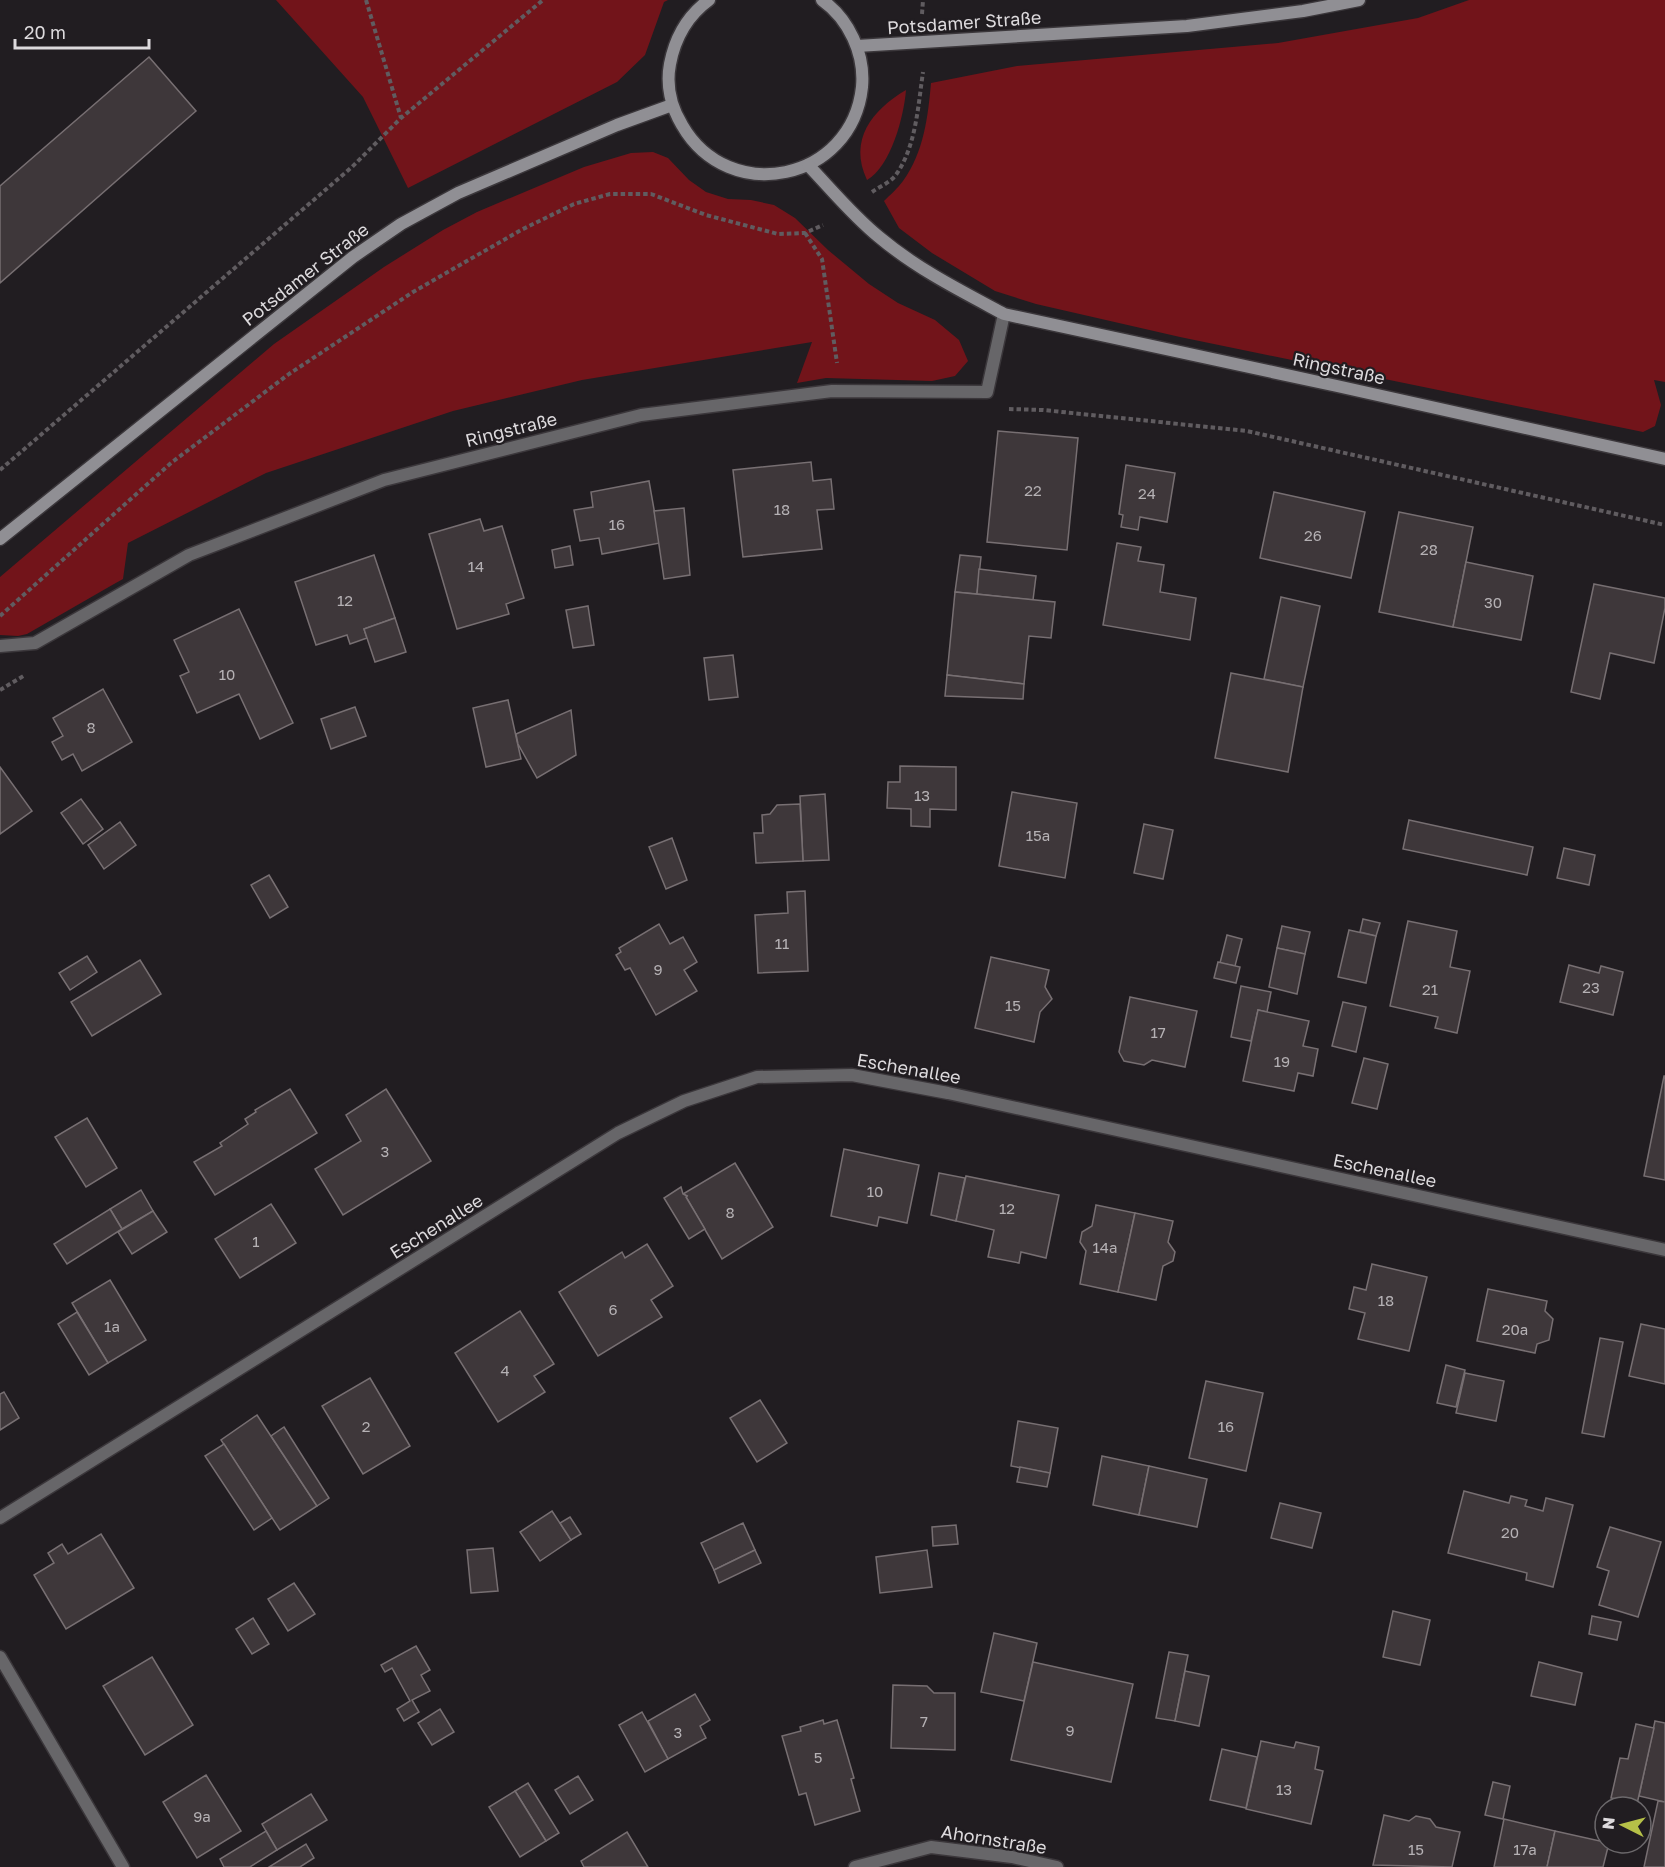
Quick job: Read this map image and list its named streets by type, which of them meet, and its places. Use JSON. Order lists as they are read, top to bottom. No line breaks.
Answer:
{"streets":{"main road":["Potsdamer Straße","Ringstraße"],"street":["Eschenallee","Ahornstraße"]},"house_numbers":["22","24","18","16","26","28","14","12","30","10","8","13","15a","11","9","23","21","15","17","19","3","10","12","8","1","14a","18","6","1a","20a","4","2","16","20","7","9","3","5","13","9a","15","17a"],"scale_bar":"20 m","north":"left"}
